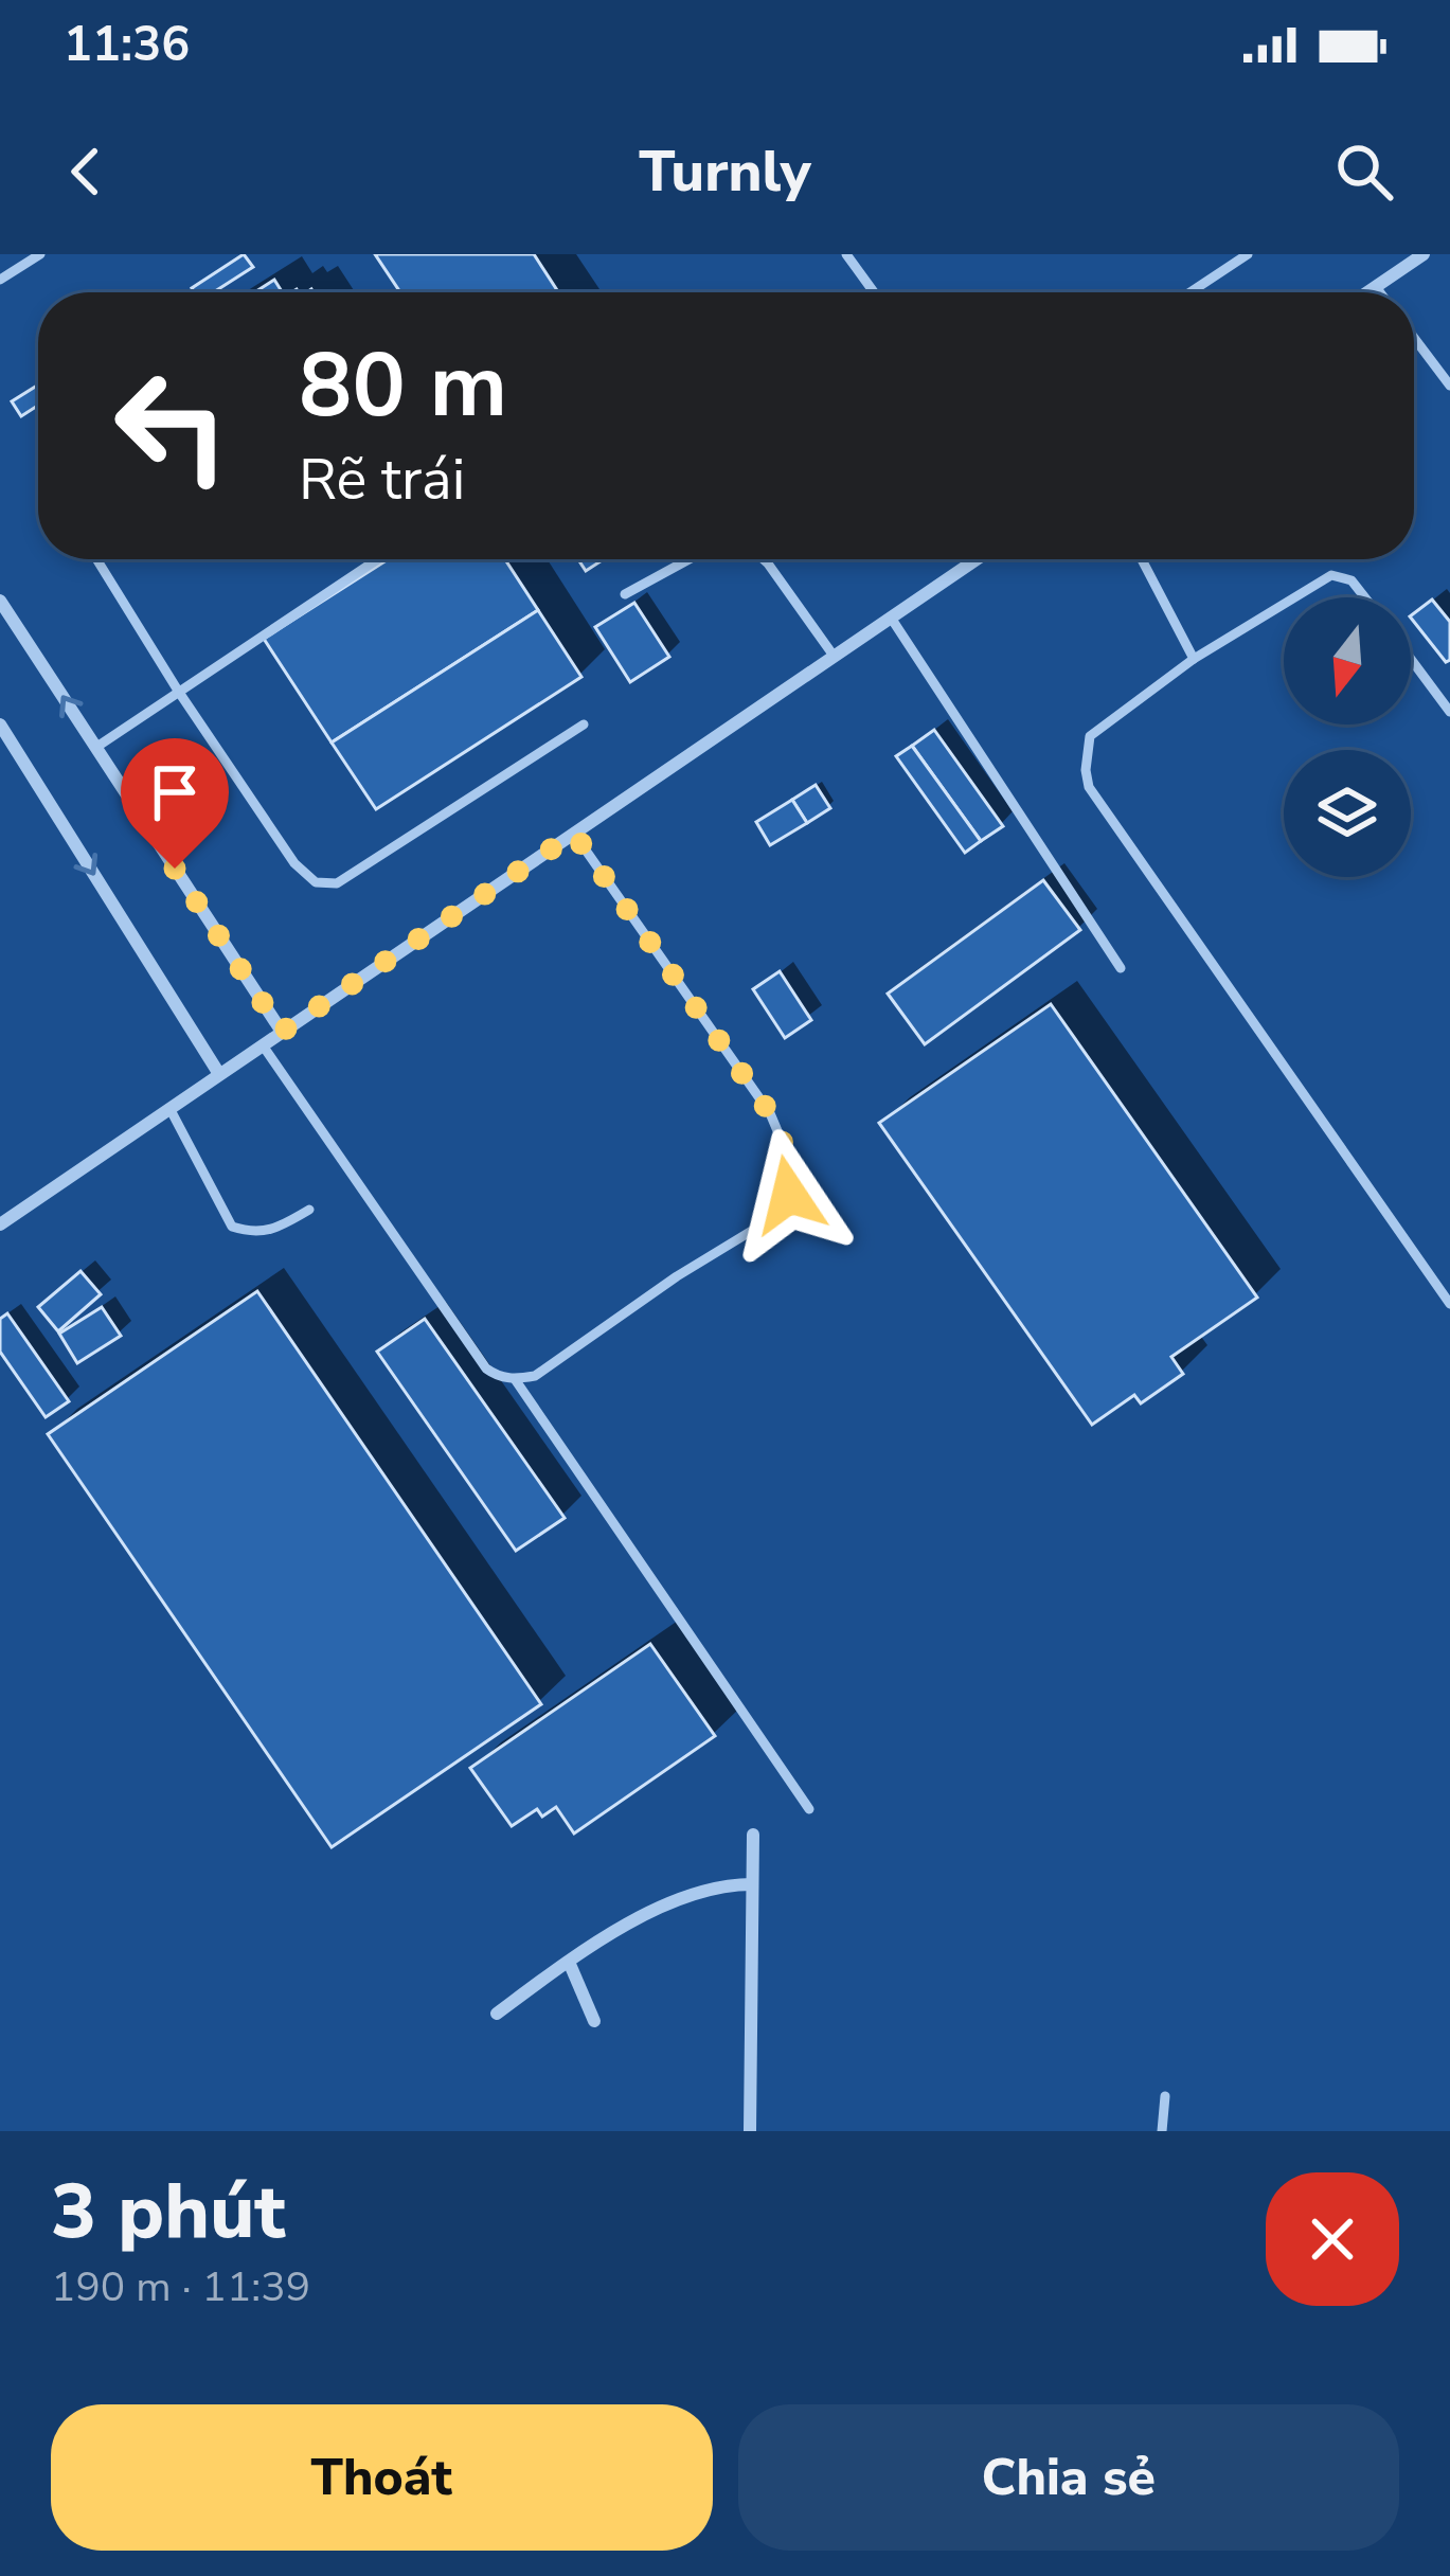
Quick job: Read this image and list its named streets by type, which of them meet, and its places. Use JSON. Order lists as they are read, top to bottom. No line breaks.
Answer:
{"north":"bottom","page":{"status":"11:36","header":"Turnly","turn":["80 m","Rẽ trái"],"heading":["3 phút","190 m · 11:39"],"buttons":["Thoát","Chia sẻ"]}}
